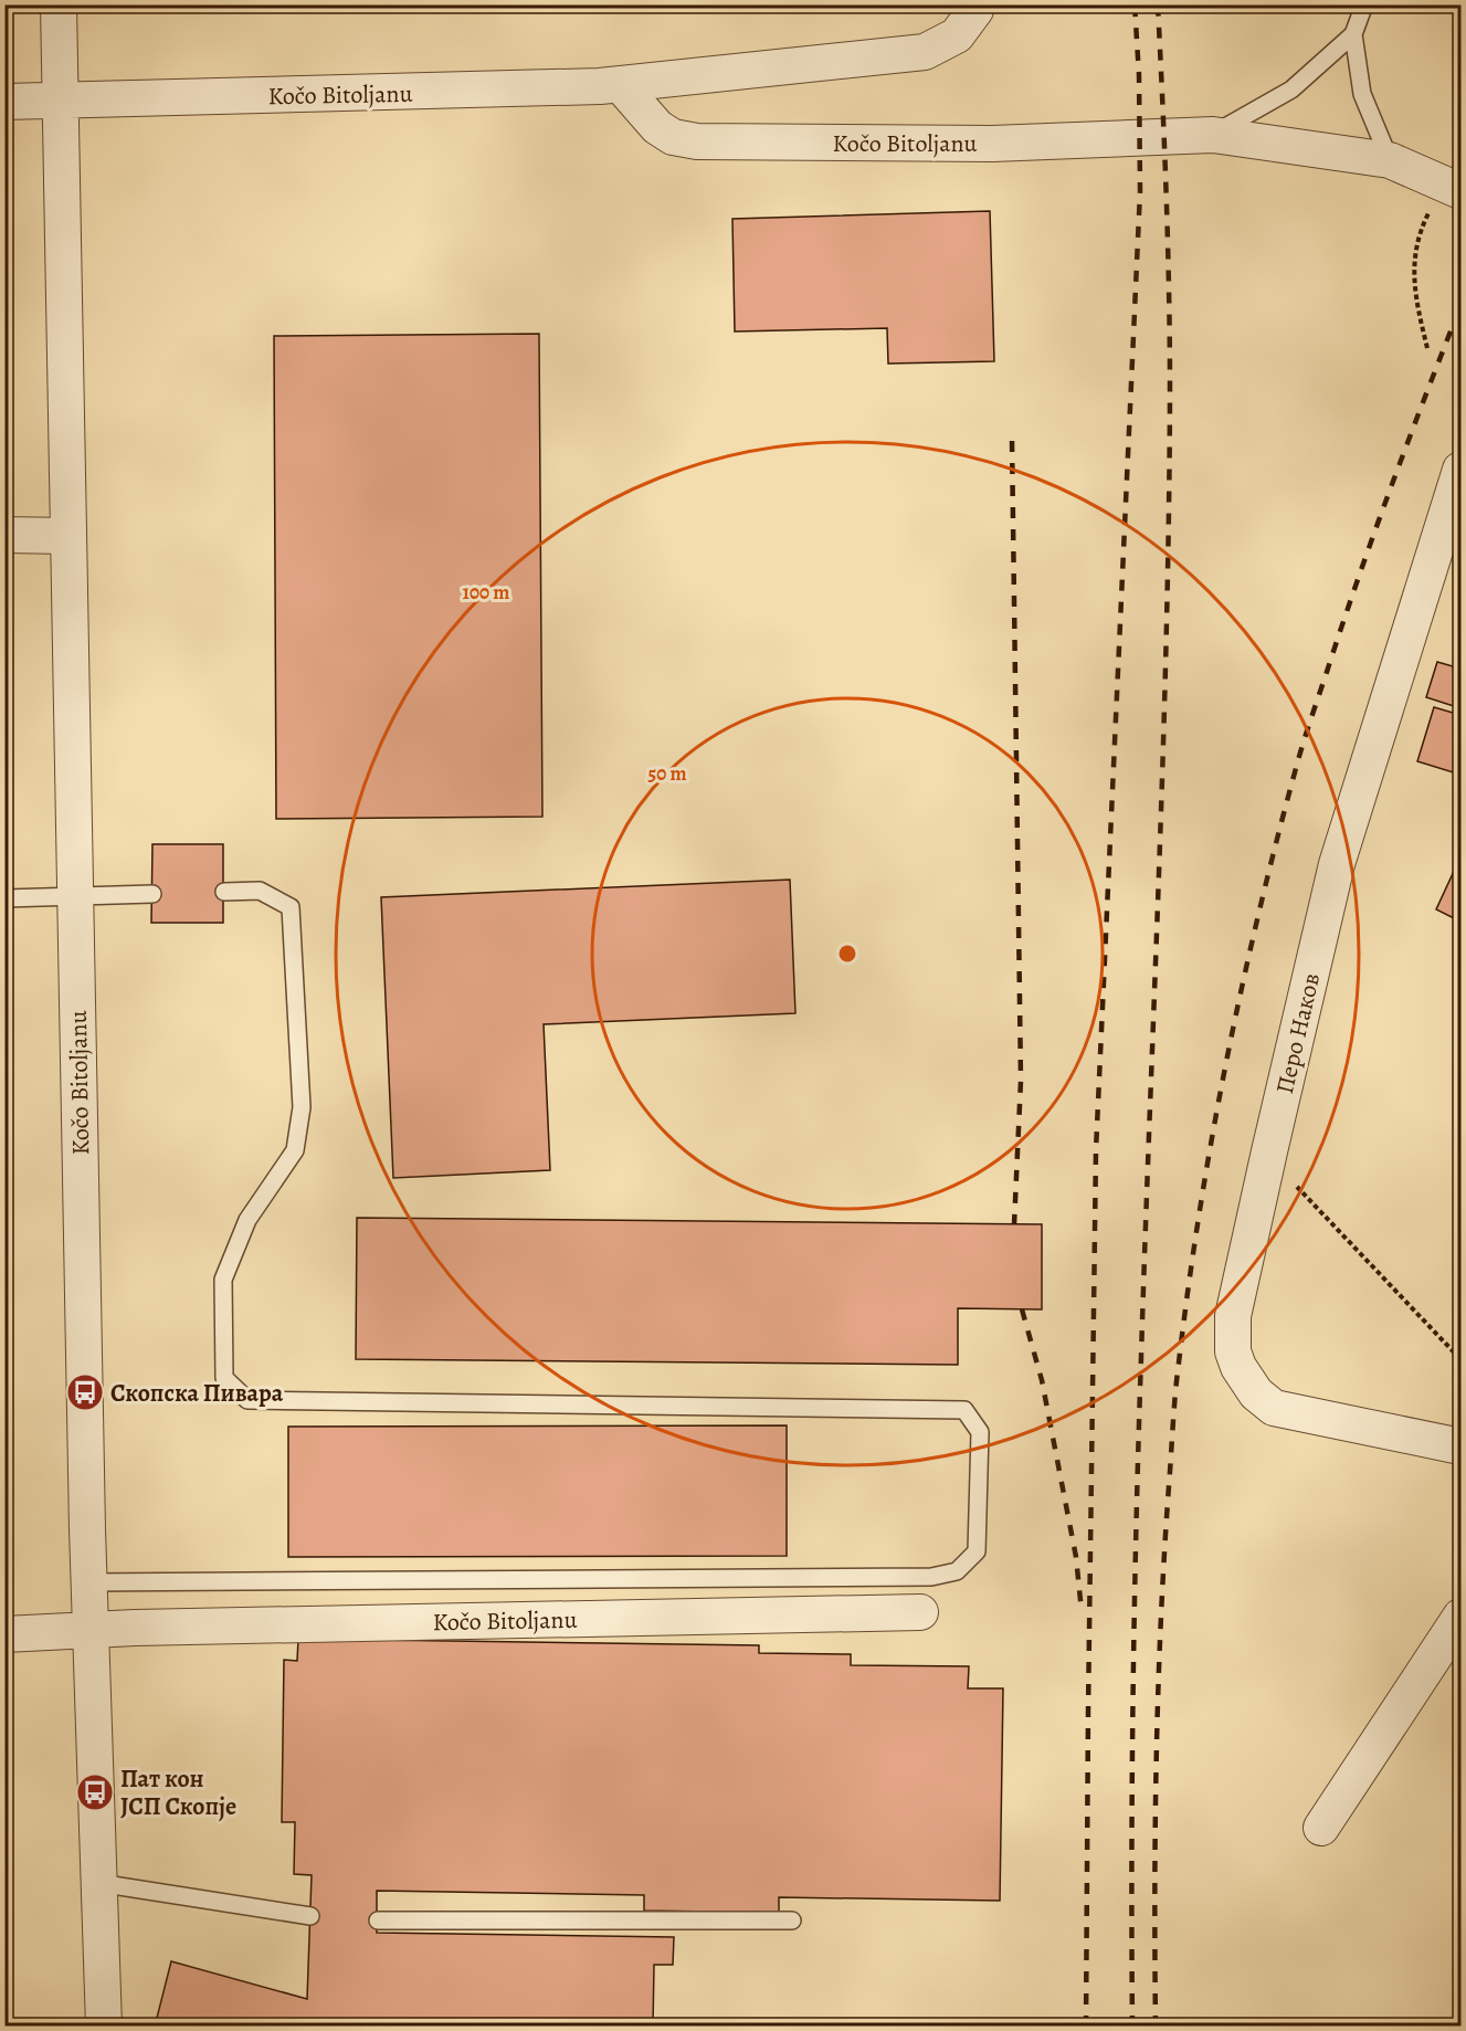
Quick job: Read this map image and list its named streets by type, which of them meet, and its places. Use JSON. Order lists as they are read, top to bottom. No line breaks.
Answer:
{"streets":{"street":["Kočo Bitoljanu","Перо Наков"]},"places":{"bus stop":["Скопска Пивара","Пат кон ЈСП Скопје"]},"rings":["100 m","50 m"]}
